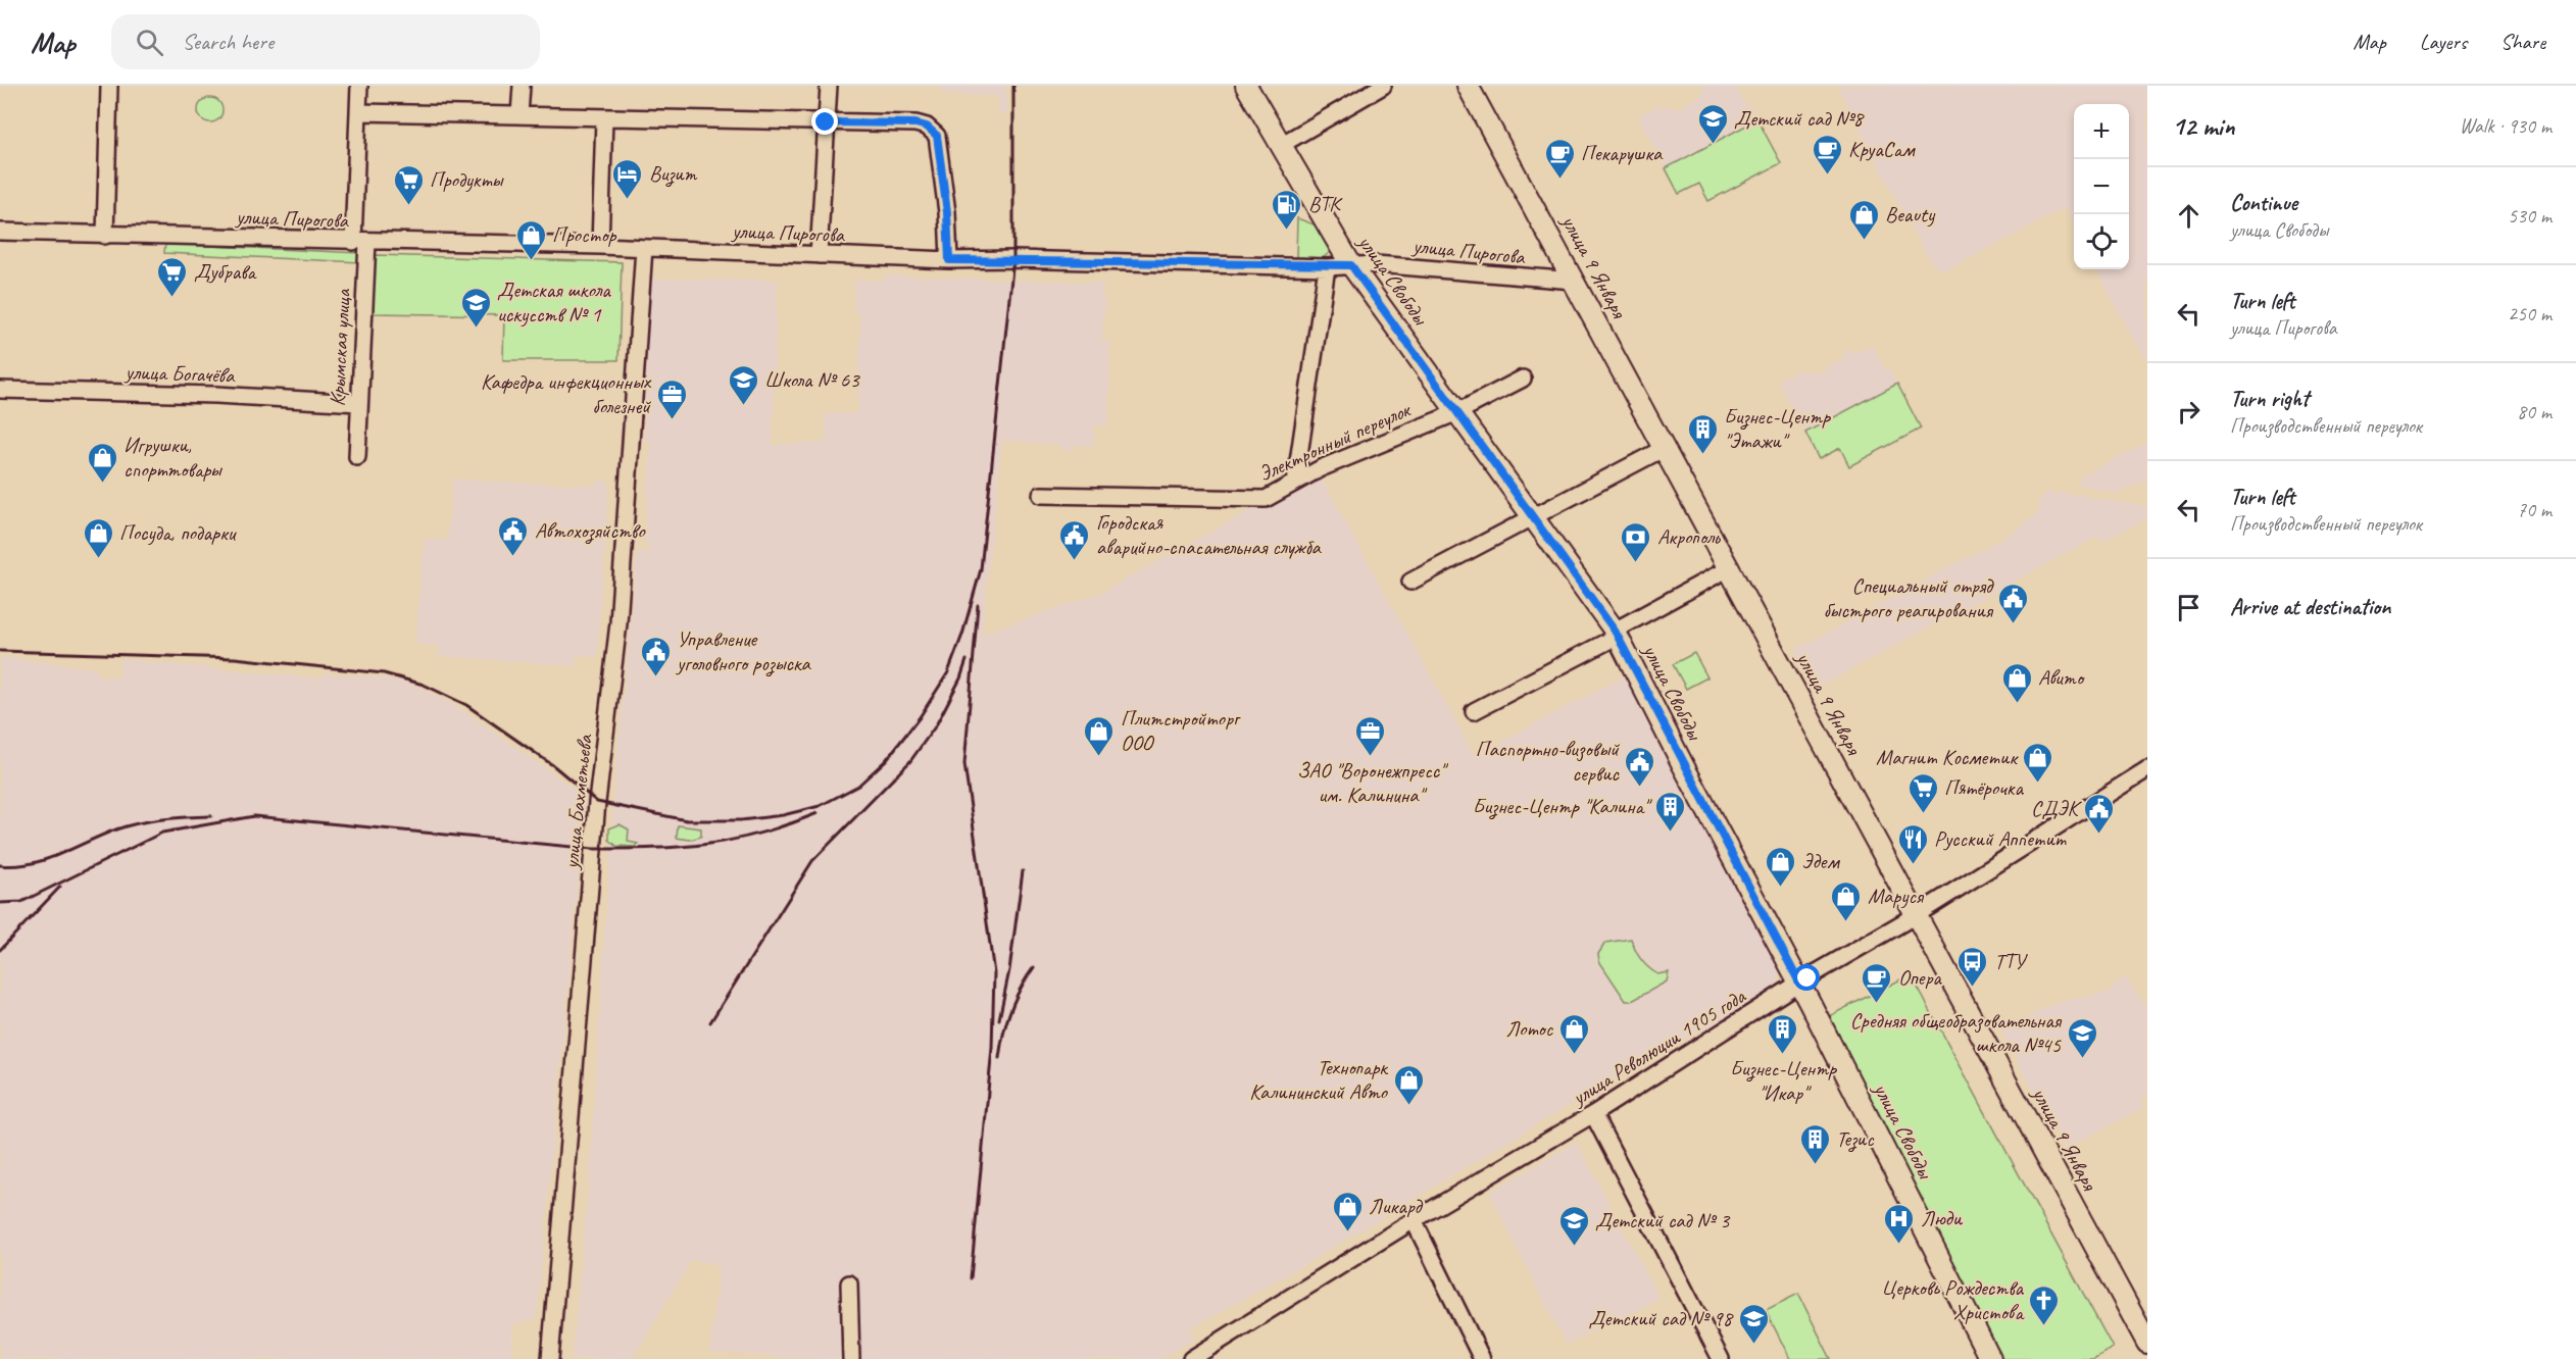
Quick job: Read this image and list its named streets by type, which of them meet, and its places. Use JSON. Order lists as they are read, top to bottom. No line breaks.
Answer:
{"streets":{"main road":["улица 9 Января","улица Свободы"],"street":["улица Пирогова","Крымская улица","улица Богачёва","Электронный переулок","улица Бахметьева","улица Революции 1905 года"]},"crossings":[["улица Пирогова","улица 9 Января"],["улица Пирогова","улица Свободы"],["улица Пирогова","Крымская улица"],["улица Пирогова","улица Бахметьева"],["улица 9 Января","улица Революции 1905 года"],["улица Свободы","Электронный переулок"],["улица Свободы","улица Революции 1905 года"],["Крымская улица","улица Богачёва"]],"places":{"school or university":["Детский сад №8","Детская школа искусств № 1","Школа № 63","Средняя общеобразовательная школа №45","Детский сад № 3","Детский сад № 98"],"cafe":["КруаСам","Пекарушка","Опера"],"hotel":["Визит"],"supermarket":["Продукты","Дубрава","Пятёрочка"],"fuel station":["ВТК"],"shop":["Beauty","Простор","Игрушки, спорттовары","Посуда, подарки","Авито","Плитстройторг ООО","Магнит Косметик","Эдем","Маруся","Лотос","Технопарк Калининский Авто","Ликард"],"office":["Кафедра инфекционных болезней","ЗАО \"Воронежпресс\" им. Калинина\""],"building":["Бизнес-Центр \"Этажи\"","Бизнес-Центр \"Калина\"","Бизнес-Центр \"Икар\"","Тезис"],"public building":["Автохозяйство","Городская аварийно-спасательная служба","Специальный отряд быстрого реагирования","Управление уголовного розыска","Паспортно-визовый сервис","СДЭК"],"bank":["Акрополь"],"restaurant":["Русский Аппетит"],"bus stop":["ТТУ"],"hospital":["Люди"],"church":["Церковь Рождества Христова"]},"page":{"header":"Map","search":"Search here","nav":["Map","Layers","Share"],"heading":["12 min","Walk · 930 m"],"map_buttons":["+","−"],"list":[["Continue","улица Свободы","530 m"],["Turn left","улица Пирогова","250 m"],["Turn right","Производственный переулок","80 m"],["Turn left","Производственный переулок","70 m"],"Arrive at destination"]}}
